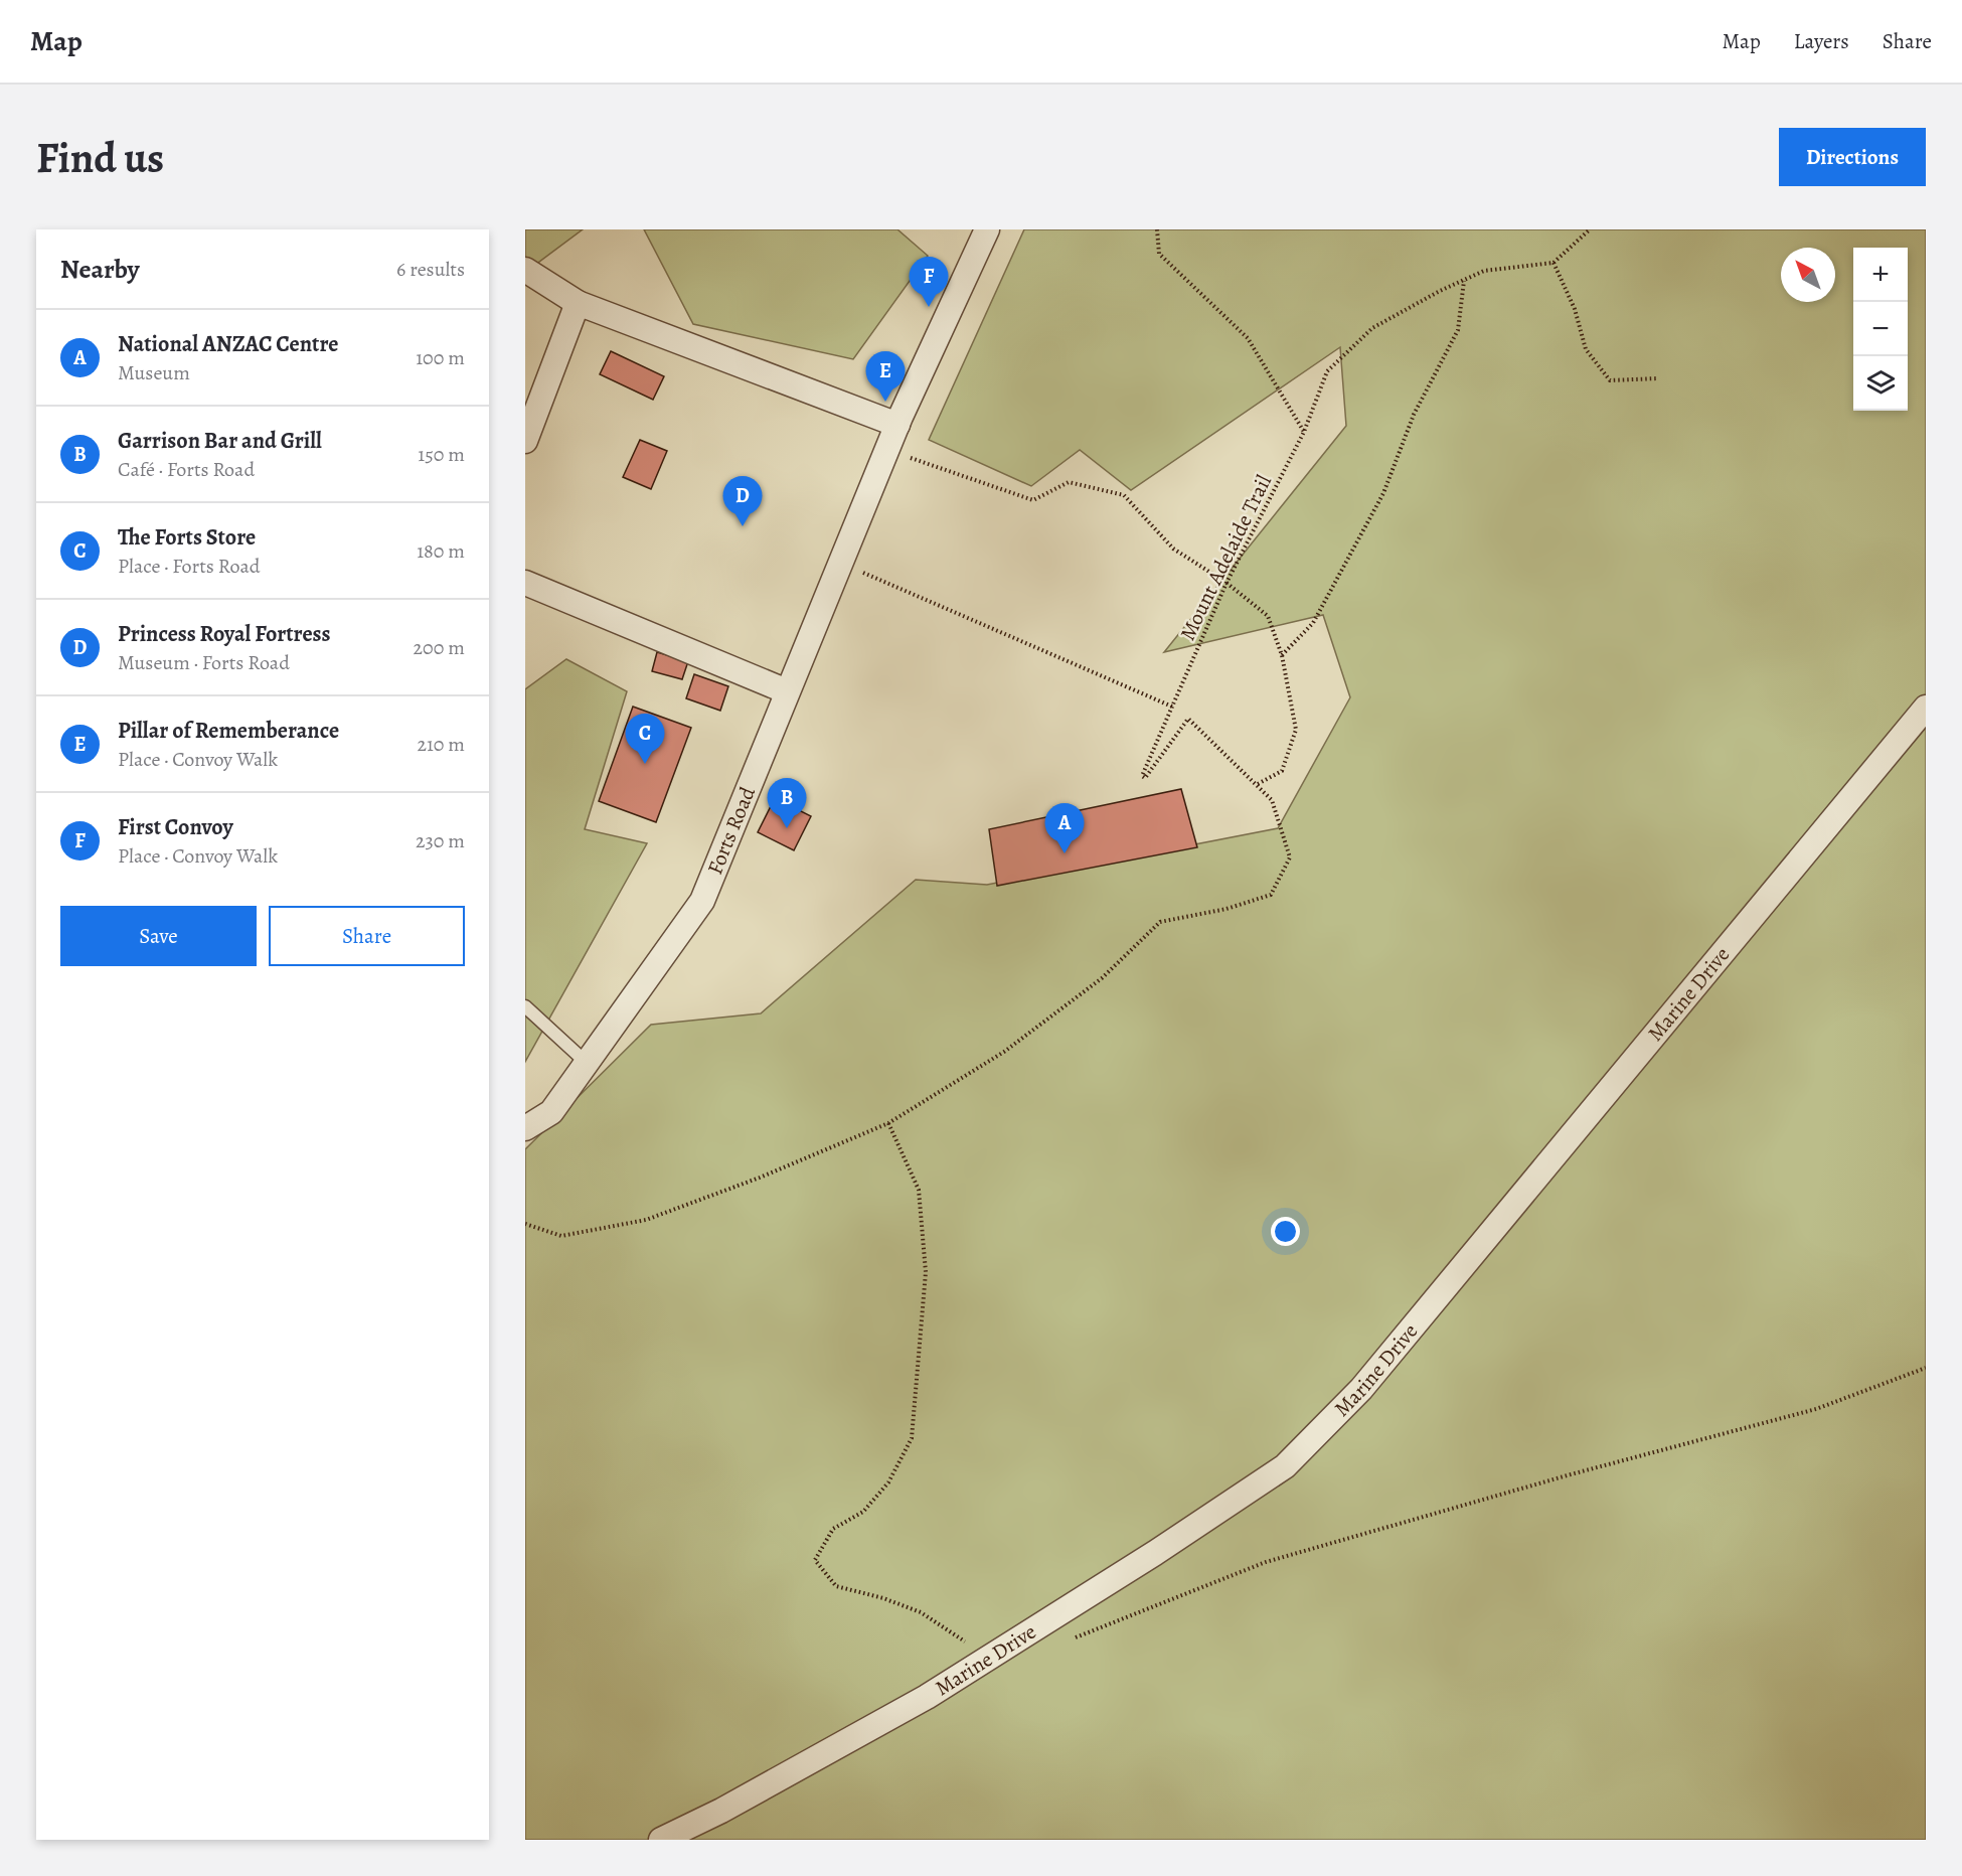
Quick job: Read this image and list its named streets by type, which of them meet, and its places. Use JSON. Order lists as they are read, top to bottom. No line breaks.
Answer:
{"streets":{"street":["Forts Road","Marine Drive"],"path":["Mount Adelaide Trail"]},"north":"top left","page":{"header":"Map","nav":["Map","Layers","Share"],"buttons":["Directions",["Save","Share"]],"title":"Find us","heading":["Nearby","6 results"],"map_buttons":["+","−"],"pins":["F","E","D","C","B","A"],"list":[{"mark":"A","name":"National ANZAC Centre","note":"Museum","value":"100 m"},{"mark":"B","name":"Garrison Bar and Grill","note":"Café · Forts Road","value":"150 m"},{"mark":"C","name":"The Forts Store","note":"Place · Forts Road","value":"180 m"},{"mark":"D","name":"Princess Royal Fortress","note":"Museum · Forts Road","value":"200 m"},{"mark":"E","name":"Pillar of Rememberance","note":"Place · Convoy Walk","value":"210 m"},{"mark":"F","name":"First Convoy","note":"Place · Convoy Walk","value":"230 m"}]}}
